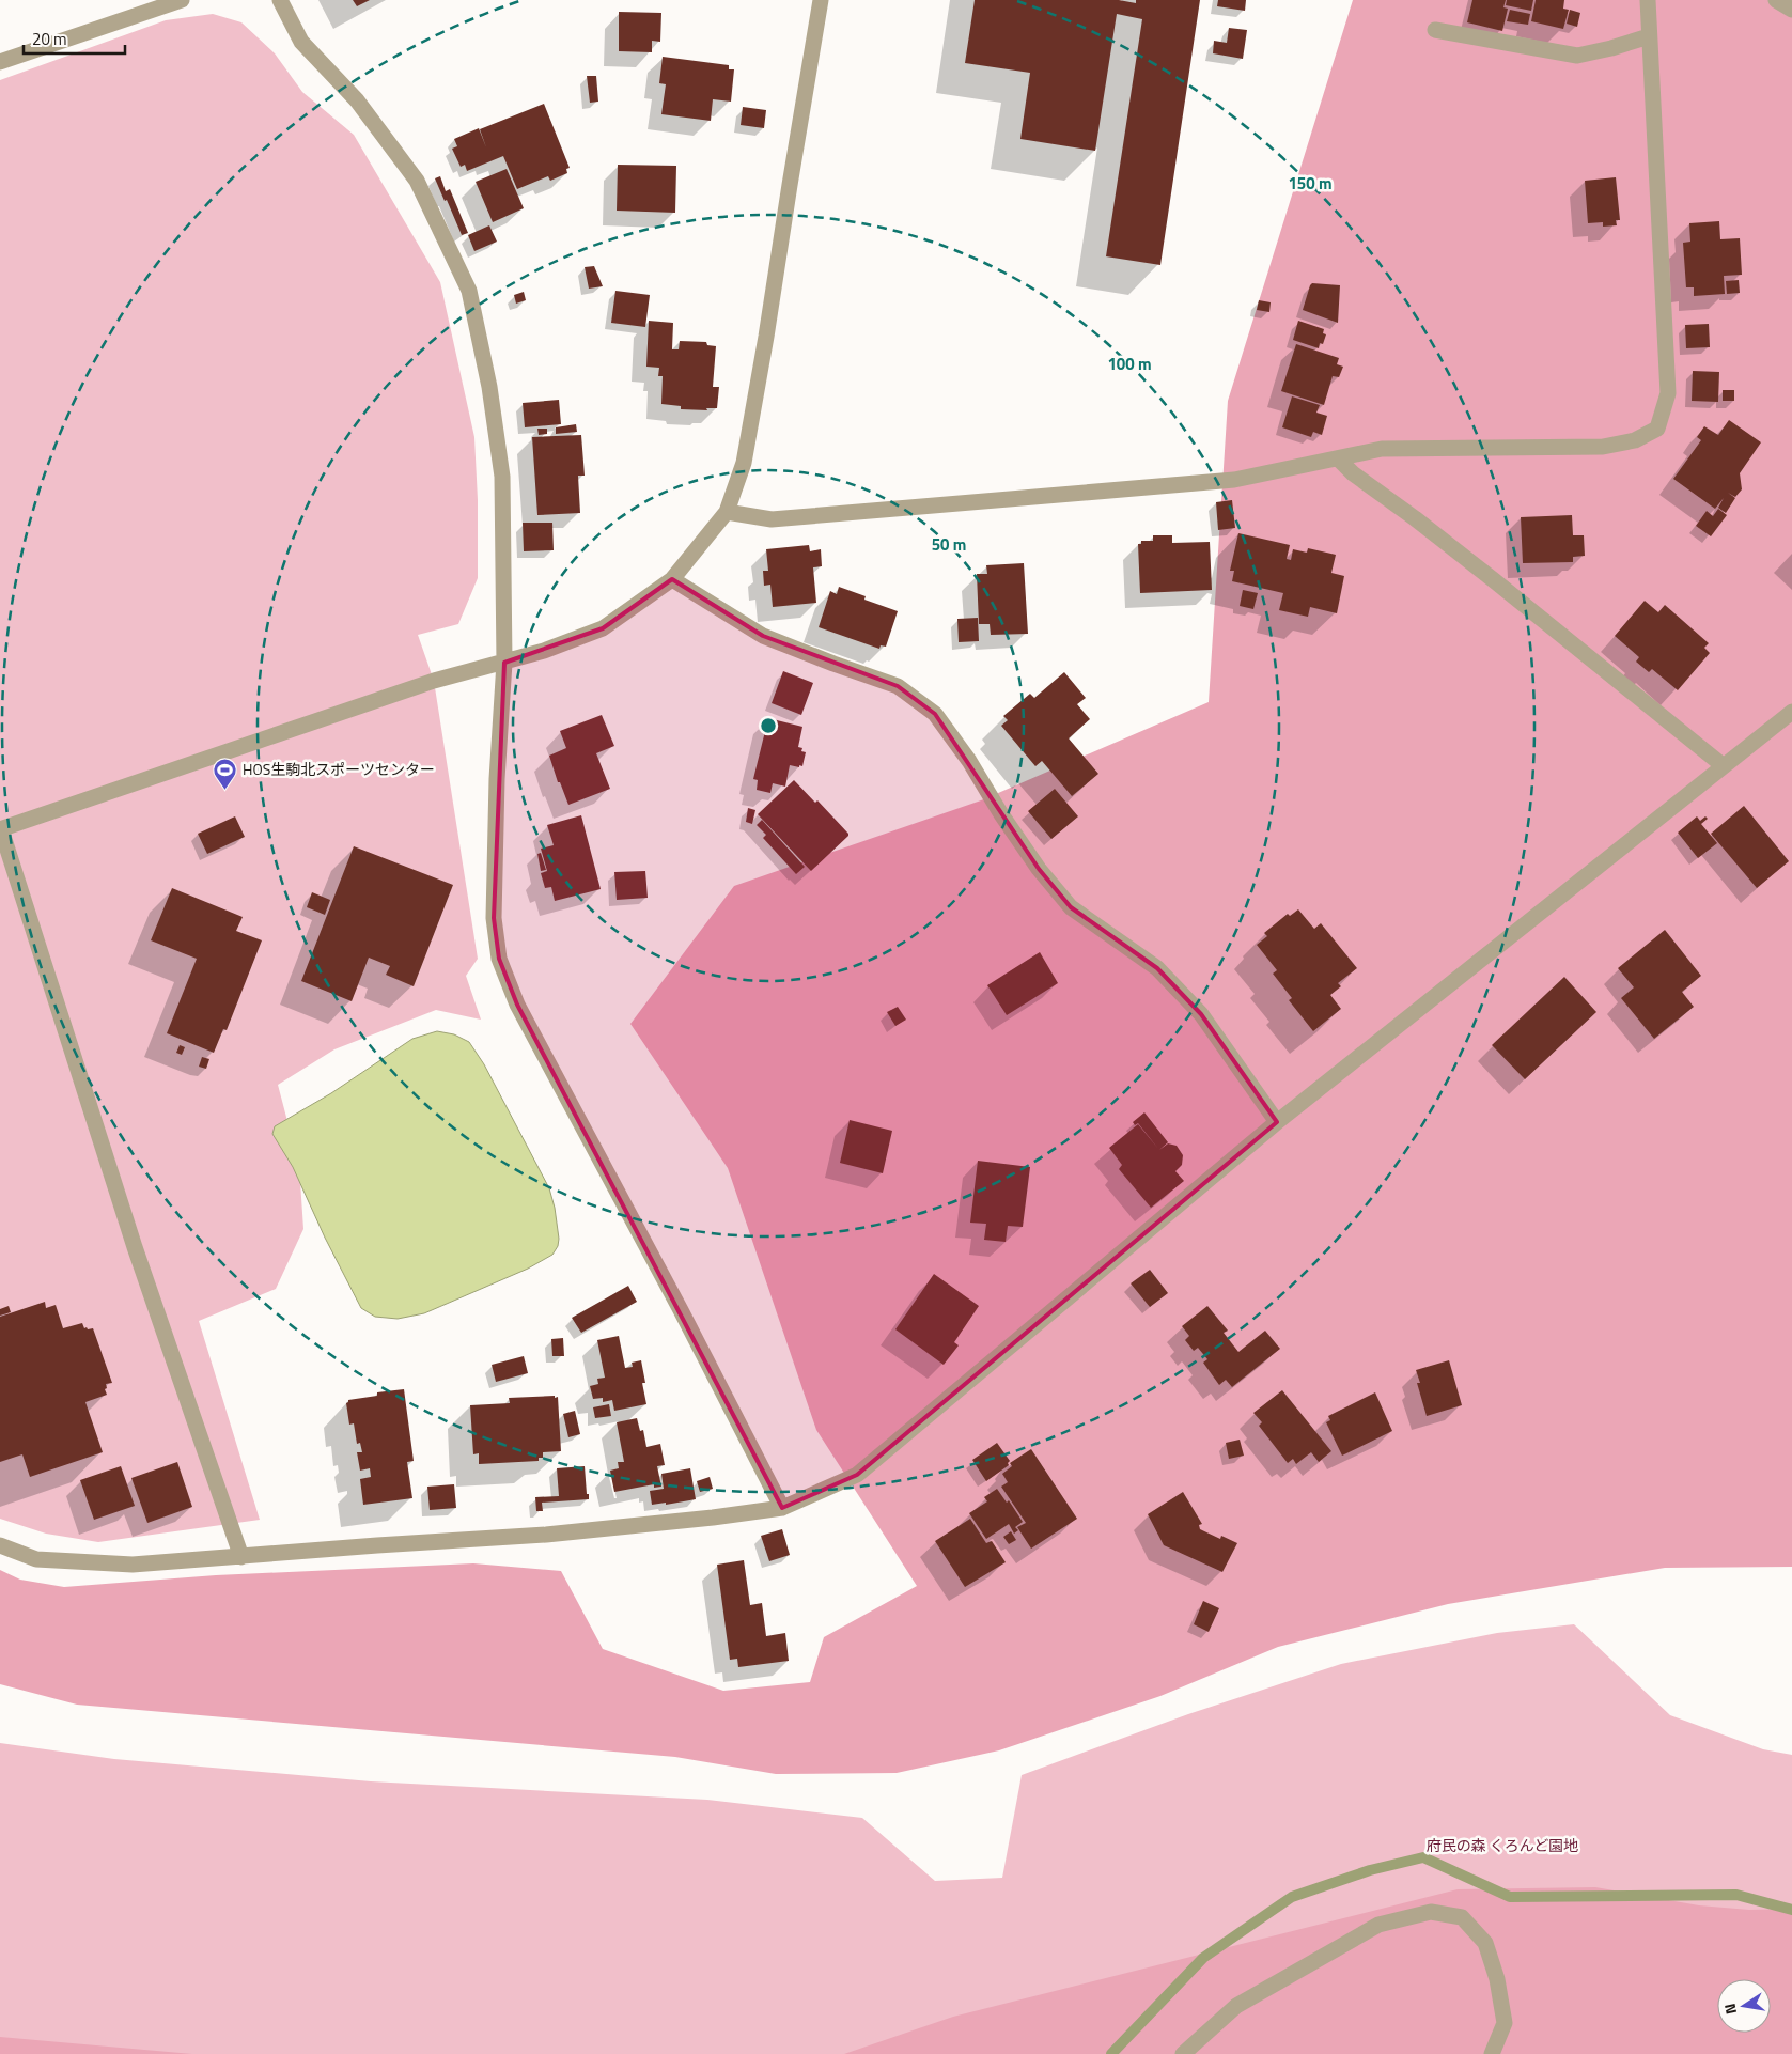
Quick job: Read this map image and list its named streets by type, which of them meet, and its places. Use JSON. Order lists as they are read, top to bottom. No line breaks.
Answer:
{"parks":["府民の森 くろんど園地"],"places":{"sports":["HOS生駒北スポーツセンター"]},"scale_bar":"20 m","north":"left","rings":["150 m","100 m","50 m"]}
